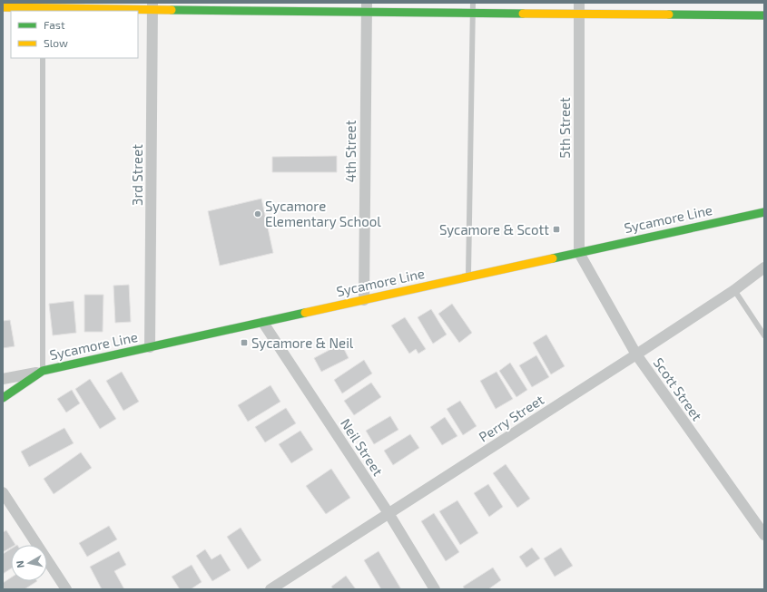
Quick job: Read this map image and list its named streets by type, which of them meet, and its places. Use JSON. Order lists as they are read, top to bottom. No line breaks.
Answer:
{"streets":{"street":["5th Street","4th Street","3rd Street","Sycamore Line","Scott Street","Perry Street","Neil Street"]},"crossings":[["5th Street","Sycamore Line"],["5th Street","Scott Street"],["4th Street","Sycamore Line"],["3rd Street","Sycamore Line"],["Sycamore Line","Scott Street"],["Sycamore Line","Neil Street"],["Scott Street","Perry Street"],["Perry Street","Neil Street"]],"places":{"other":["Sycamore Elementary School"],"transit":["Sycamore & Scott","Sycamore & Neil"]},"legend":["Fast","Slow"],"north":"left"}
